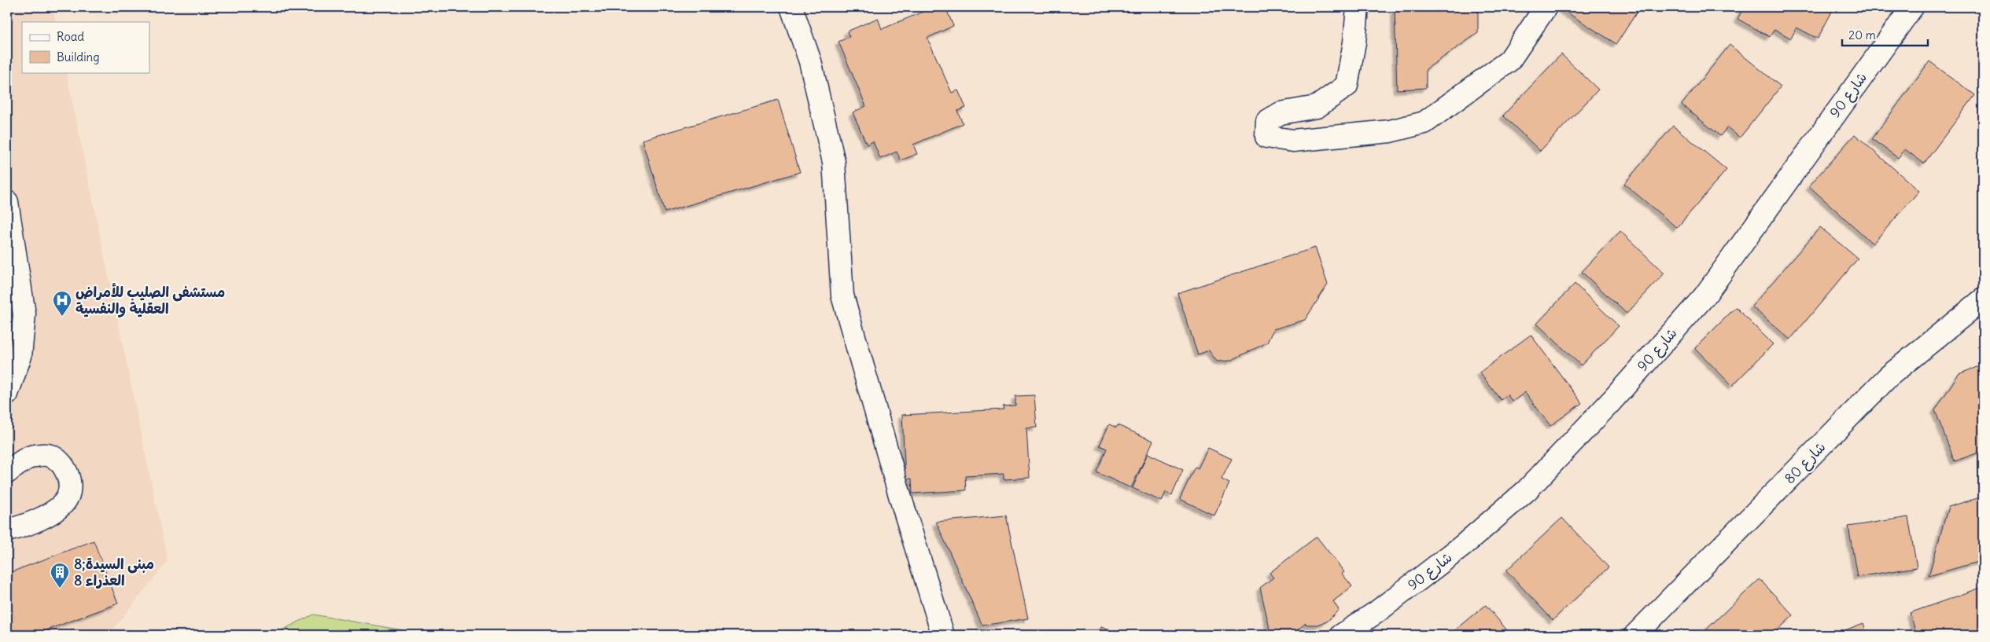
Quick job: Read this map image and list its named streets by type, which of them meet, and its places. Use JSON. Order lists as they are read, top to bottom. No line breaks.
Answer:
{"streets":{"street":["شارع 90","شارع 80"]},"places":{"hospital":["مستشفى الصليب للأمراض العقلية والنفسية"],"building":["8;مبنى السيدة العذراء 8"]},"legend":["Road","Building"],"scale_bar":"20 m"}
